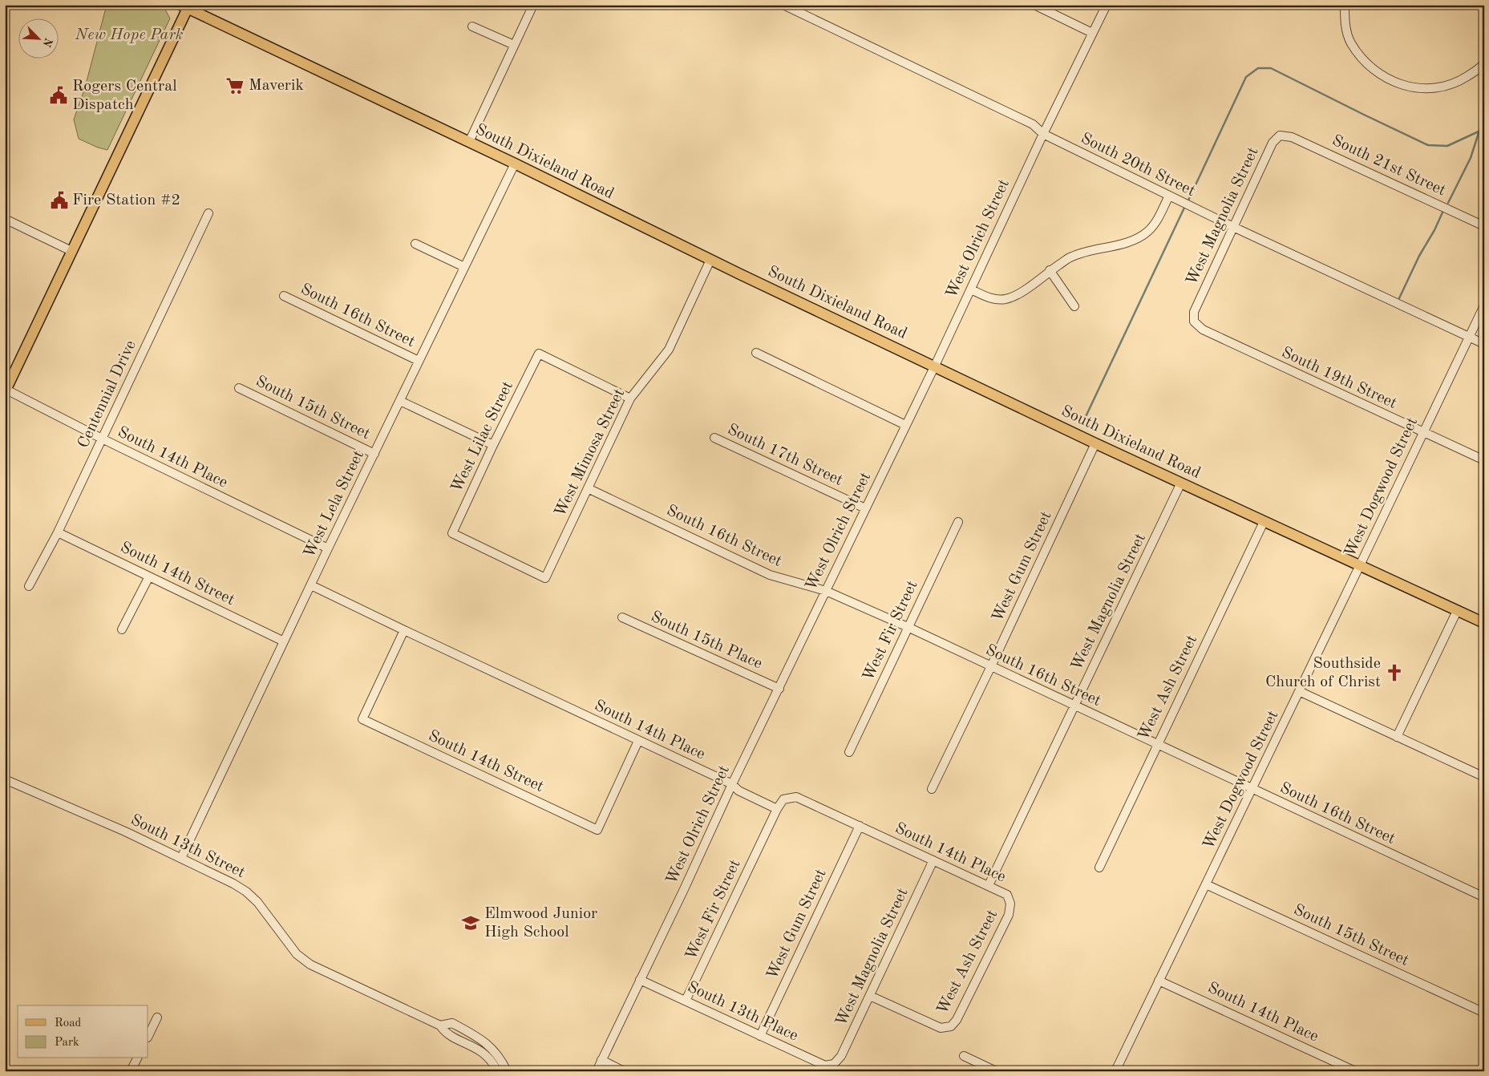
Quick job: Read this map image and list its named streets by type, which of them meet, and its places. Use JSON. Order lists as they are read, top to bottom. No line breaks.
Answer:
{"streets":{"main road":["South Dixieland Road"],"street":["South 20th Street","South 21st Street","West Magnolia Street","West Olrich Street","South 16th Street","South 19th Street","Centennial Drive","South 15th Street","West Lilac Street","West Mimosa Street","South 17th Street","South 14th Place","West Dogwood Street","West Lela Street","West Gum Street","South 14th Street","West Fir Street","South 15th Place","West Ash Street","South 13th Street","South 13th Place"]},"crossings":[["South Dixieland Road","West Magnolia Street"],["South Dixieland Road","West Olrich Street"],["South Dixieland Road","West Mimosa Street"],["South Dixieland Road","West Dogwood Street"],["South Dixieland Road","West Lela Street"],["South Dixieland Road","West Gum Street"],["South Dixieland Road","West Ash Street"],["South 20th Street","West Magnolia Street"],["South 20th Street","West Olrich Street"],["South 20th Street","West Dogwood Street"],["South 21st Street","West Magnolia Street"],["West Magnolia Street","South 16th Street"],["West Magnolia Street","South 19th Street"],["West Magnolia Street","South 14th Place"],["West Magnolia Street","West Ash Street"],["West Magnolia Street","South 13th Place"],["West Olrich Street","South 16th Street"],["West Olrich Street","South 17th Street"],["West Olrich Street","South 14th Place"],["West Olrich Street","South 15th Place"],["West Olrich Street","South 13th Place"],["South 16th Street","West Mimosa Street"],["South 16th Street","West Dogwood Street"],["South 16th Street","West Lela Street"],["South 16th Street","West Gum Street"],["South 16th Street","West Fir Street"],["South 16th Street","West Ash Street"],["South 19th Street","West Dogwood Street"],["Centennial Drive","South 14th Place"],["Centennial Drive","South 14th Street"],["South 15th Street","West Dogwood Street"],["South 15th Street","West Lela Street"],["West Lilac Street","West Mimosa Street"],["South 14th Place","West Dogwood Street"],["South 14th Place","West Lela Street"],["South 14th Place","West Gum Street"],["South 14th Place","South 14th Street"],["South 14th Place","West Fir Street"],["South 14th Place","West Ash Street"],["West Lela Street","South 14th Street"],["West Lela Street","South 13th Street"],["West Gum Street","South 13th Place"],["West Fir Street","South 13th Place"]],"parks":["New Hope Park"],"places":{"supermarket":["Maverik"],"public building":["Rogers Central Dispatch","Fire Station #2"],"church":["Southside Church of Christ"],"school or university":["Elmwood Junior High School"]},"legend":["Road","Park"],"north":"bottom right"}
